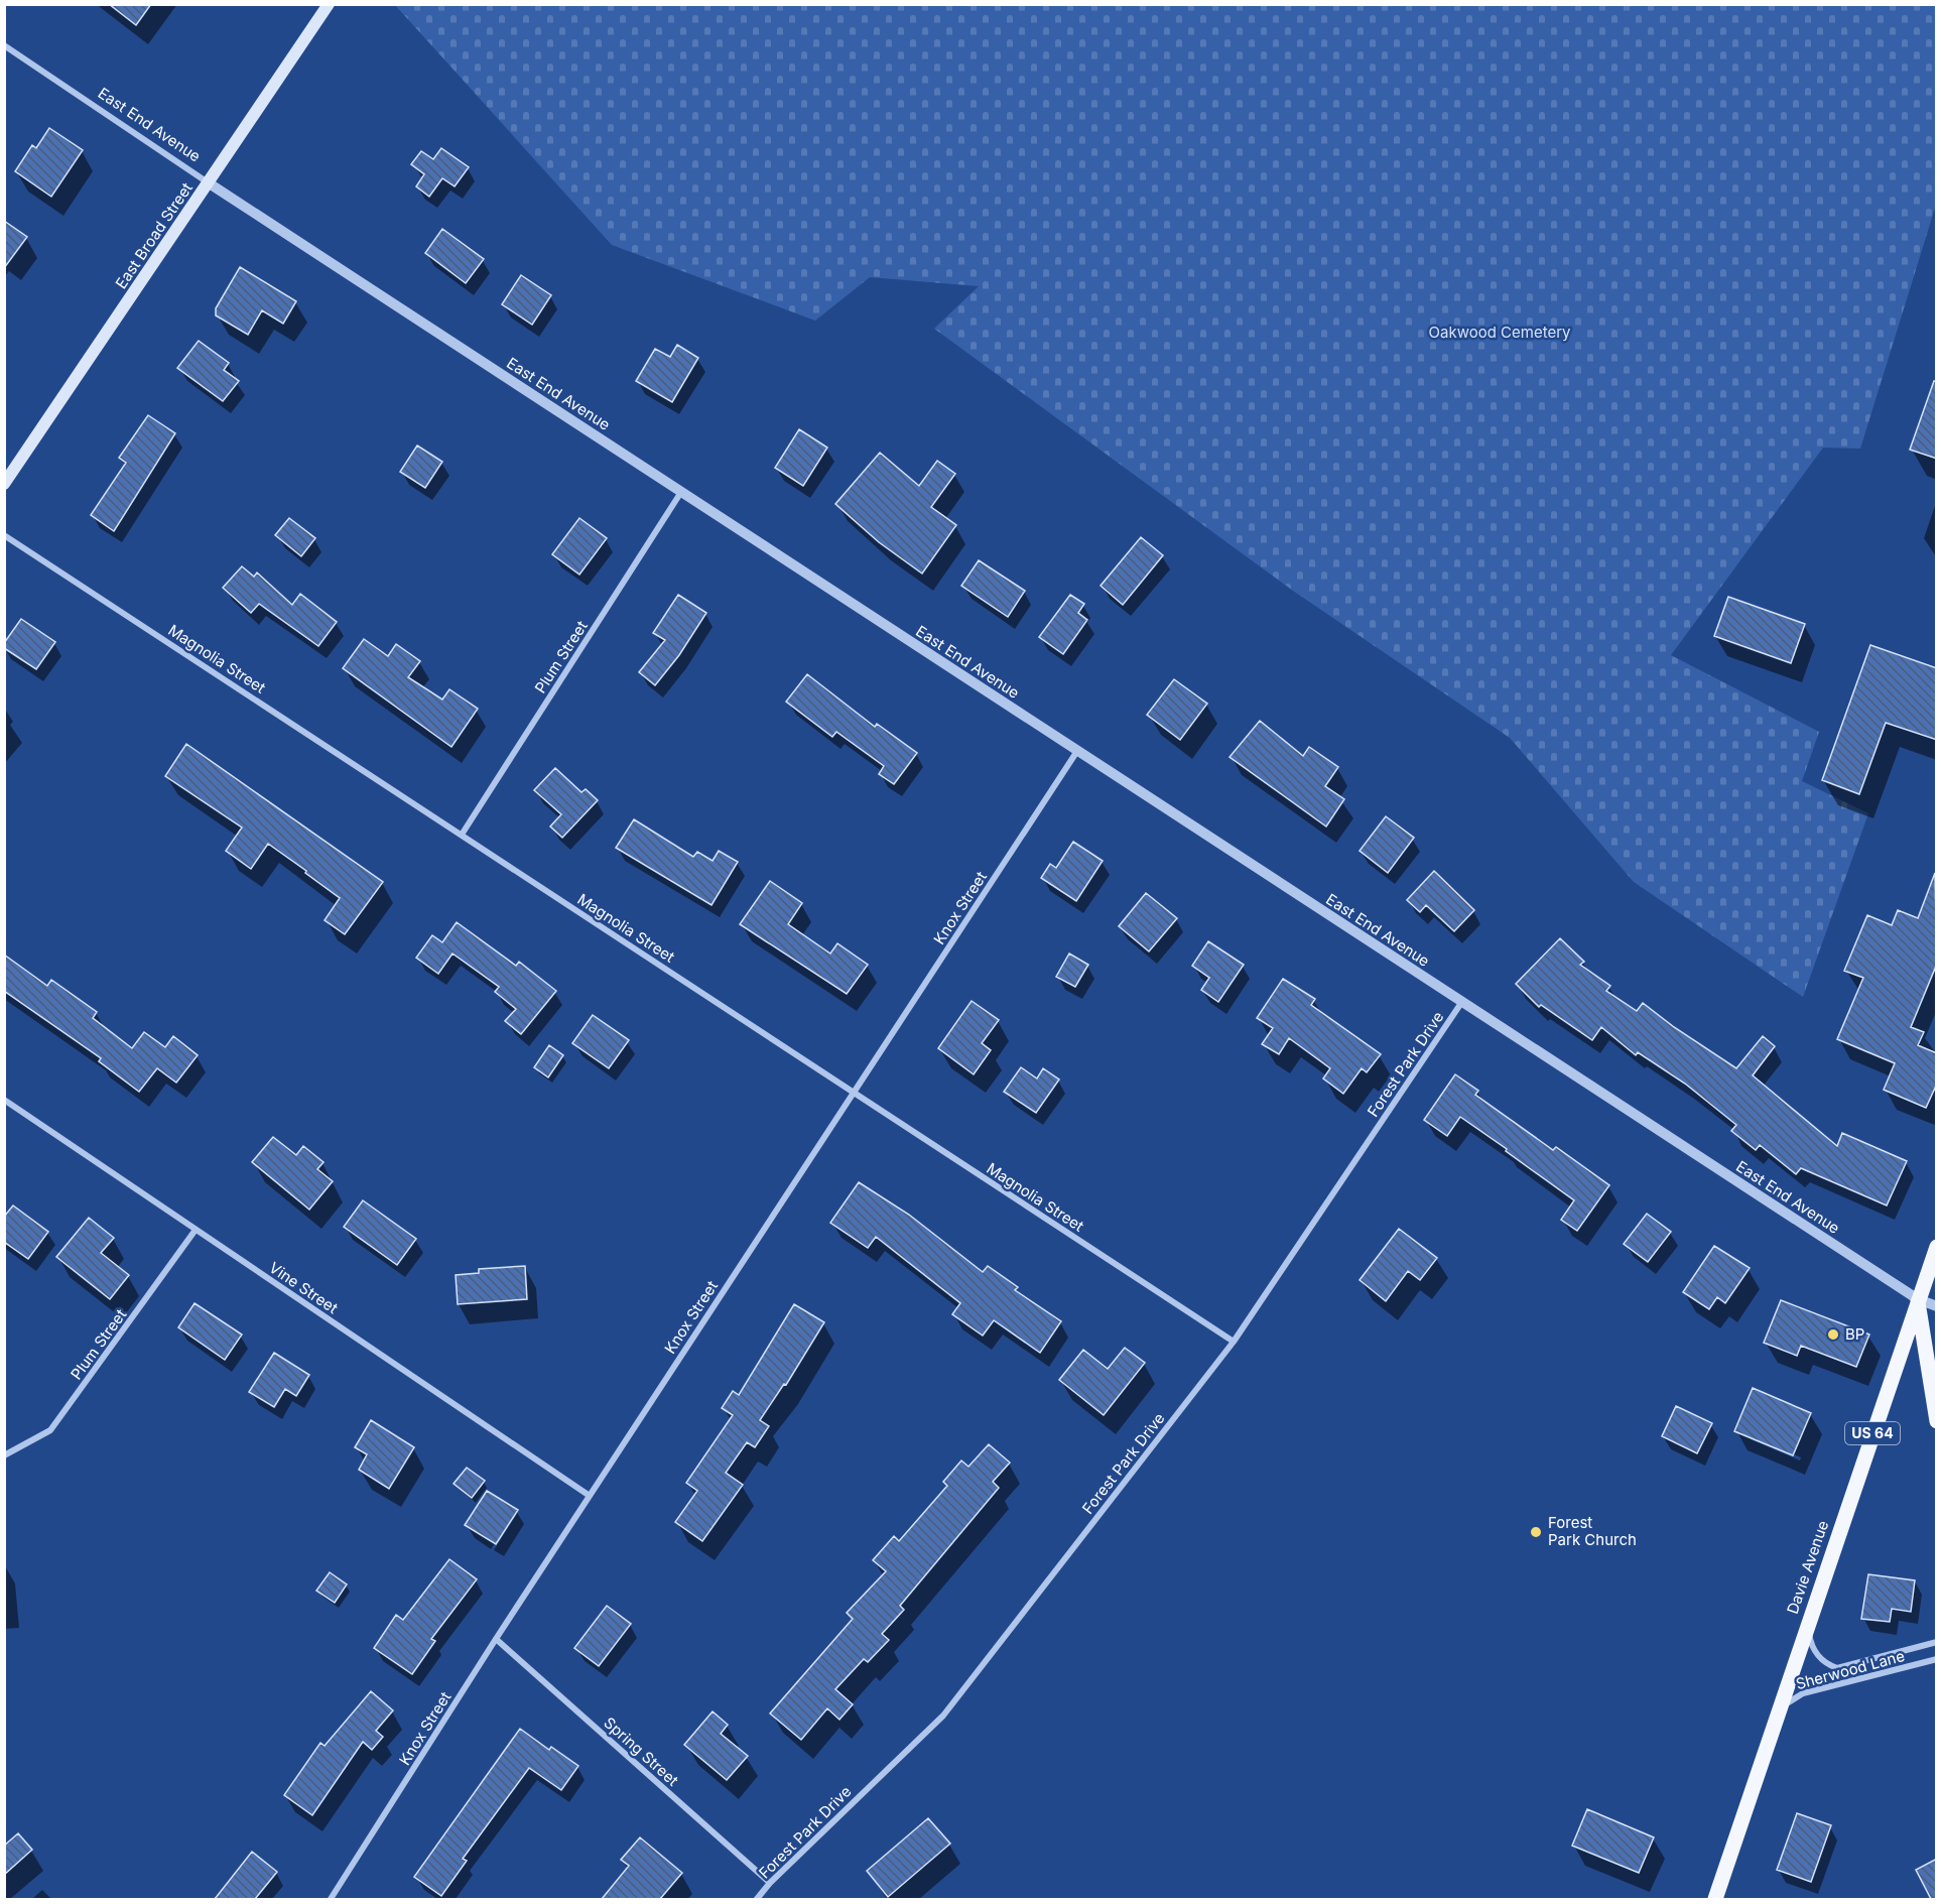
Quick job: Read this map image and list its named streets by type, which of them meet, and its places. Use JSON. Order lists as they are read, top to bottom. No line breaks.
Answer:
{"streets":{"main road":["East Broad Street","US 64","Davie Avenue"],"street":["East End Avenue","Plum Street","Magnolia Street","Knox Street","Forest Park Drive","Vine Street","Sherwood Lane","Spring Street"]},"crossings":[["East End Avenue","East Broad Street"],["East End Avenue","Plum Street"],["East End Avenue","Knox Street"],["East End Avenue","Forest Park Drive"],["East End Avenue","Davie Avenue"],["Plum Street","Magnolia Street"],["Plum Street","Vine Street"],["Magnolia Street","Knox Street"],["Magnolia Street","Forest Park Drive"],["Knox Street","Vine Street"],["Knox Street","Spring Street"],["Forest Park Drive","Spring Street"],["Davie Avenue","Sherwood Lane"]],"parks":["Oakwood Cemetery"],"places":["BP","Forest Park Church"]}
